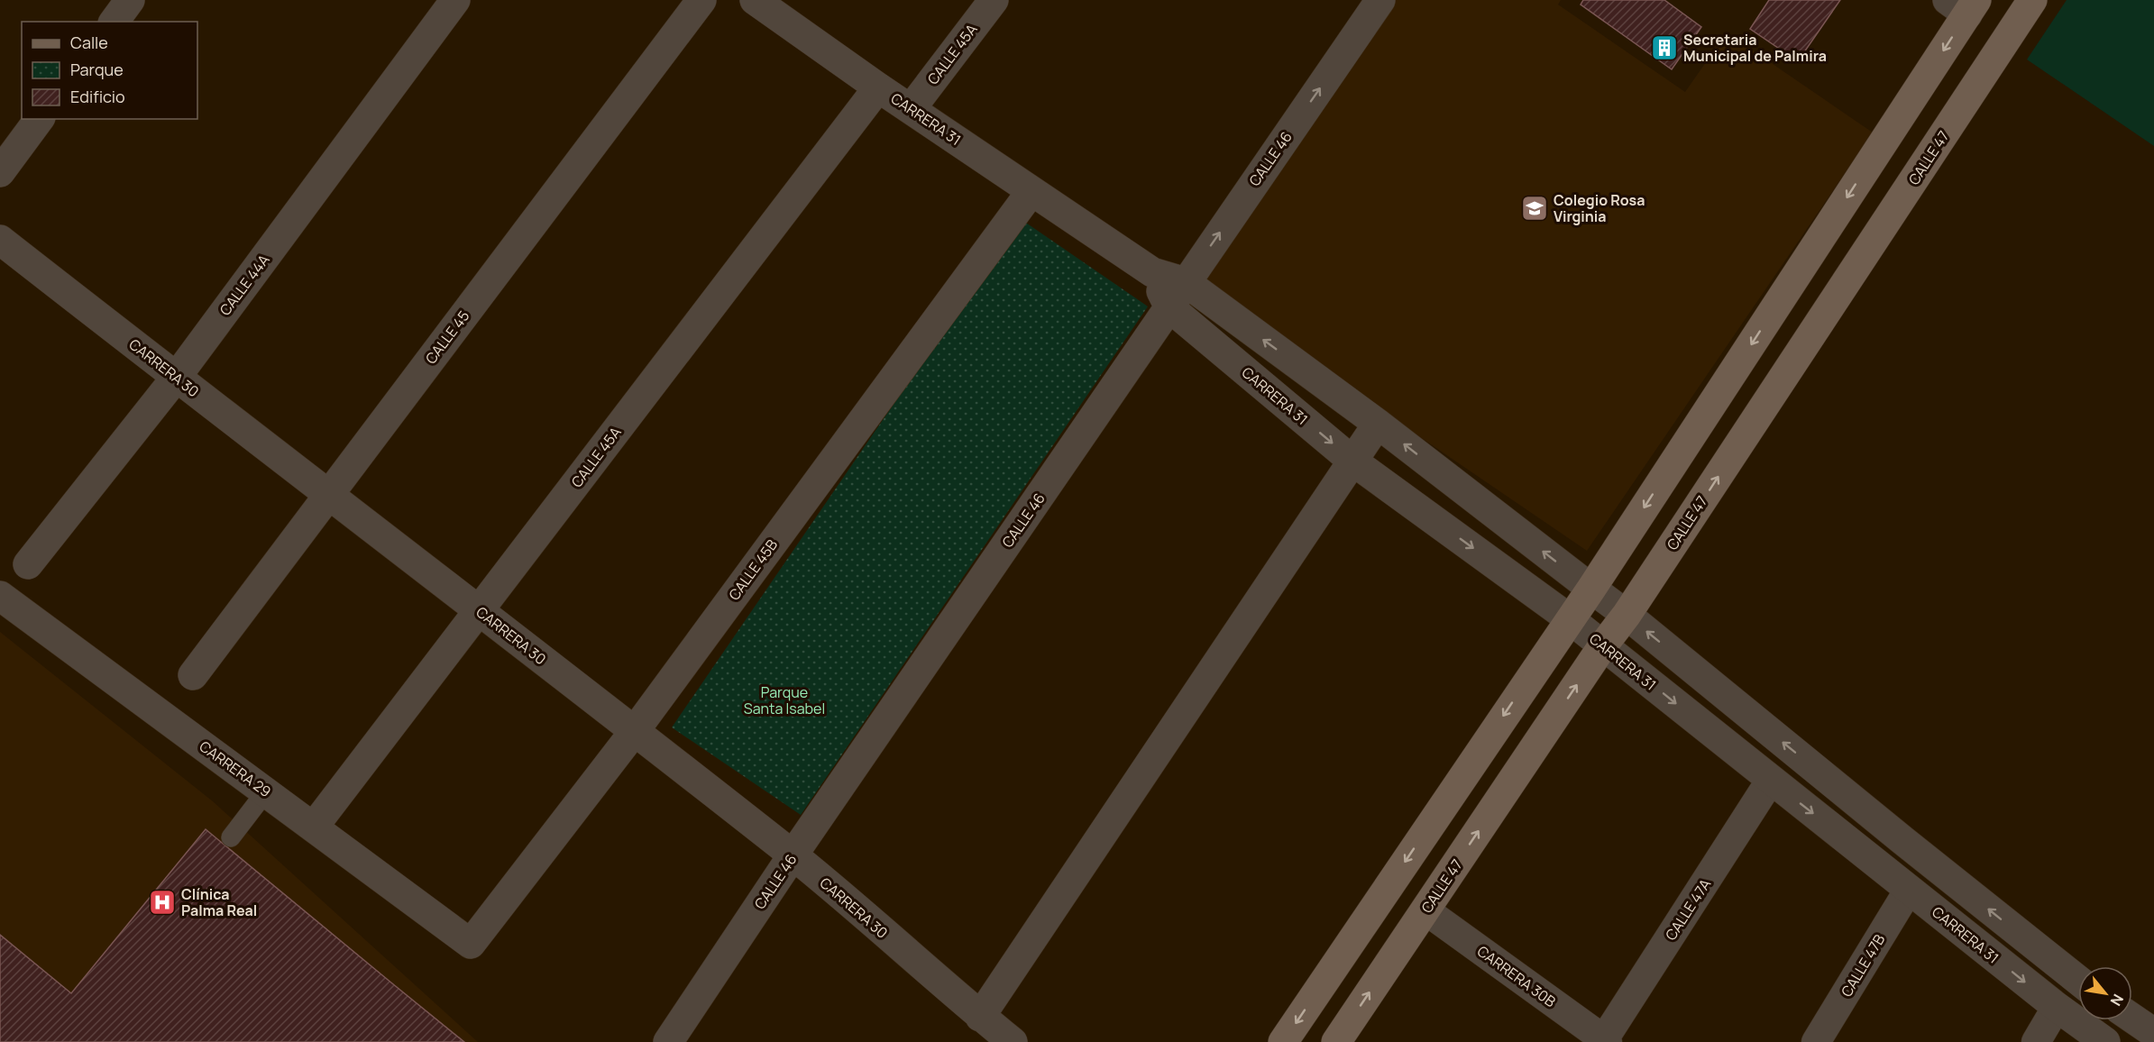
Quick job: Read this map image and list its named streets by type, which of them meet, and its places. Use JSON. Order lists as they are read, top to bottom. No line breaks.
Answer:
{"streets":{"main road":["CALLE 47"],"street":["CALLE 45A","CARRERA 31","CALLE 46","CALLE 44A","CALLE 45","CARRERA 30","CALLE 45B","CARRERA 29","CALLE 47A","CALLE 47B","CARRERA 30B"]},"crossings":[["CALLE 45A","CARRERA 31"],["CALLE 45A","CARRERA 30"],["CALLE 45A","CARRERA 29"],["CARRERA 31","CALLE 47"],["CARRERA 31","CALLE 46"],["CARRERA 31","CALLE 45B"],["CARRERA 31","CALLE 47A"],["CARRERA 31","CALLE 47B"],["CALLE 47","CARRERA 30B"],["CALLE 46","CARRERA 30"],["CALLE 44A","CARRERA 30"],["CALLE 45","CARRERA 30"],["CARRERA 30","CALLE 45B"],["CALLE 45B","CARRERA 29"],["CALLE 47A","CARRERA 30B"]],"parks":["Parque Santa Isabel"],"places":{"building":["Secretaria Municipal de Palmira"],"school or university":["Colegio Rosa Virginia"],"hospital":["Clínica Palma Real"]},"legend":["Calle","Parque","Edificio"],"north":"bottom right"}
